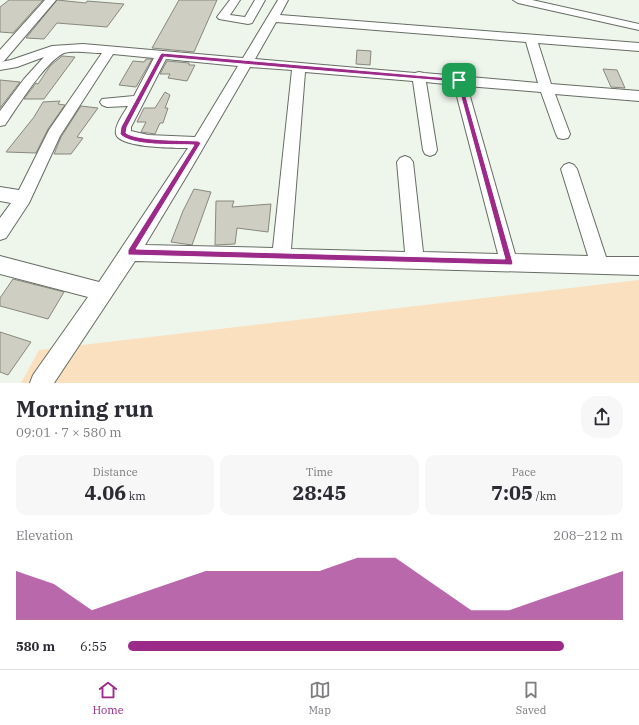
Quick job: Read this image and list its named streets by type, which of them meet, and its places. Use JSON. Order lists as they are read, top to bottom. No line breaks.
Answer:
{"page":{"heading":["Morning run","09:01 · 7 × 580 m"],"stats":[["Distance","4.06 km"],["Time","28:45"],["Pace","7:05 /km"]],"chart":["Elevation","208–212 m"],"list":[{"name":"580 m","note":"6:55"}],"tabs":["Home","Map","Saved"]}}
